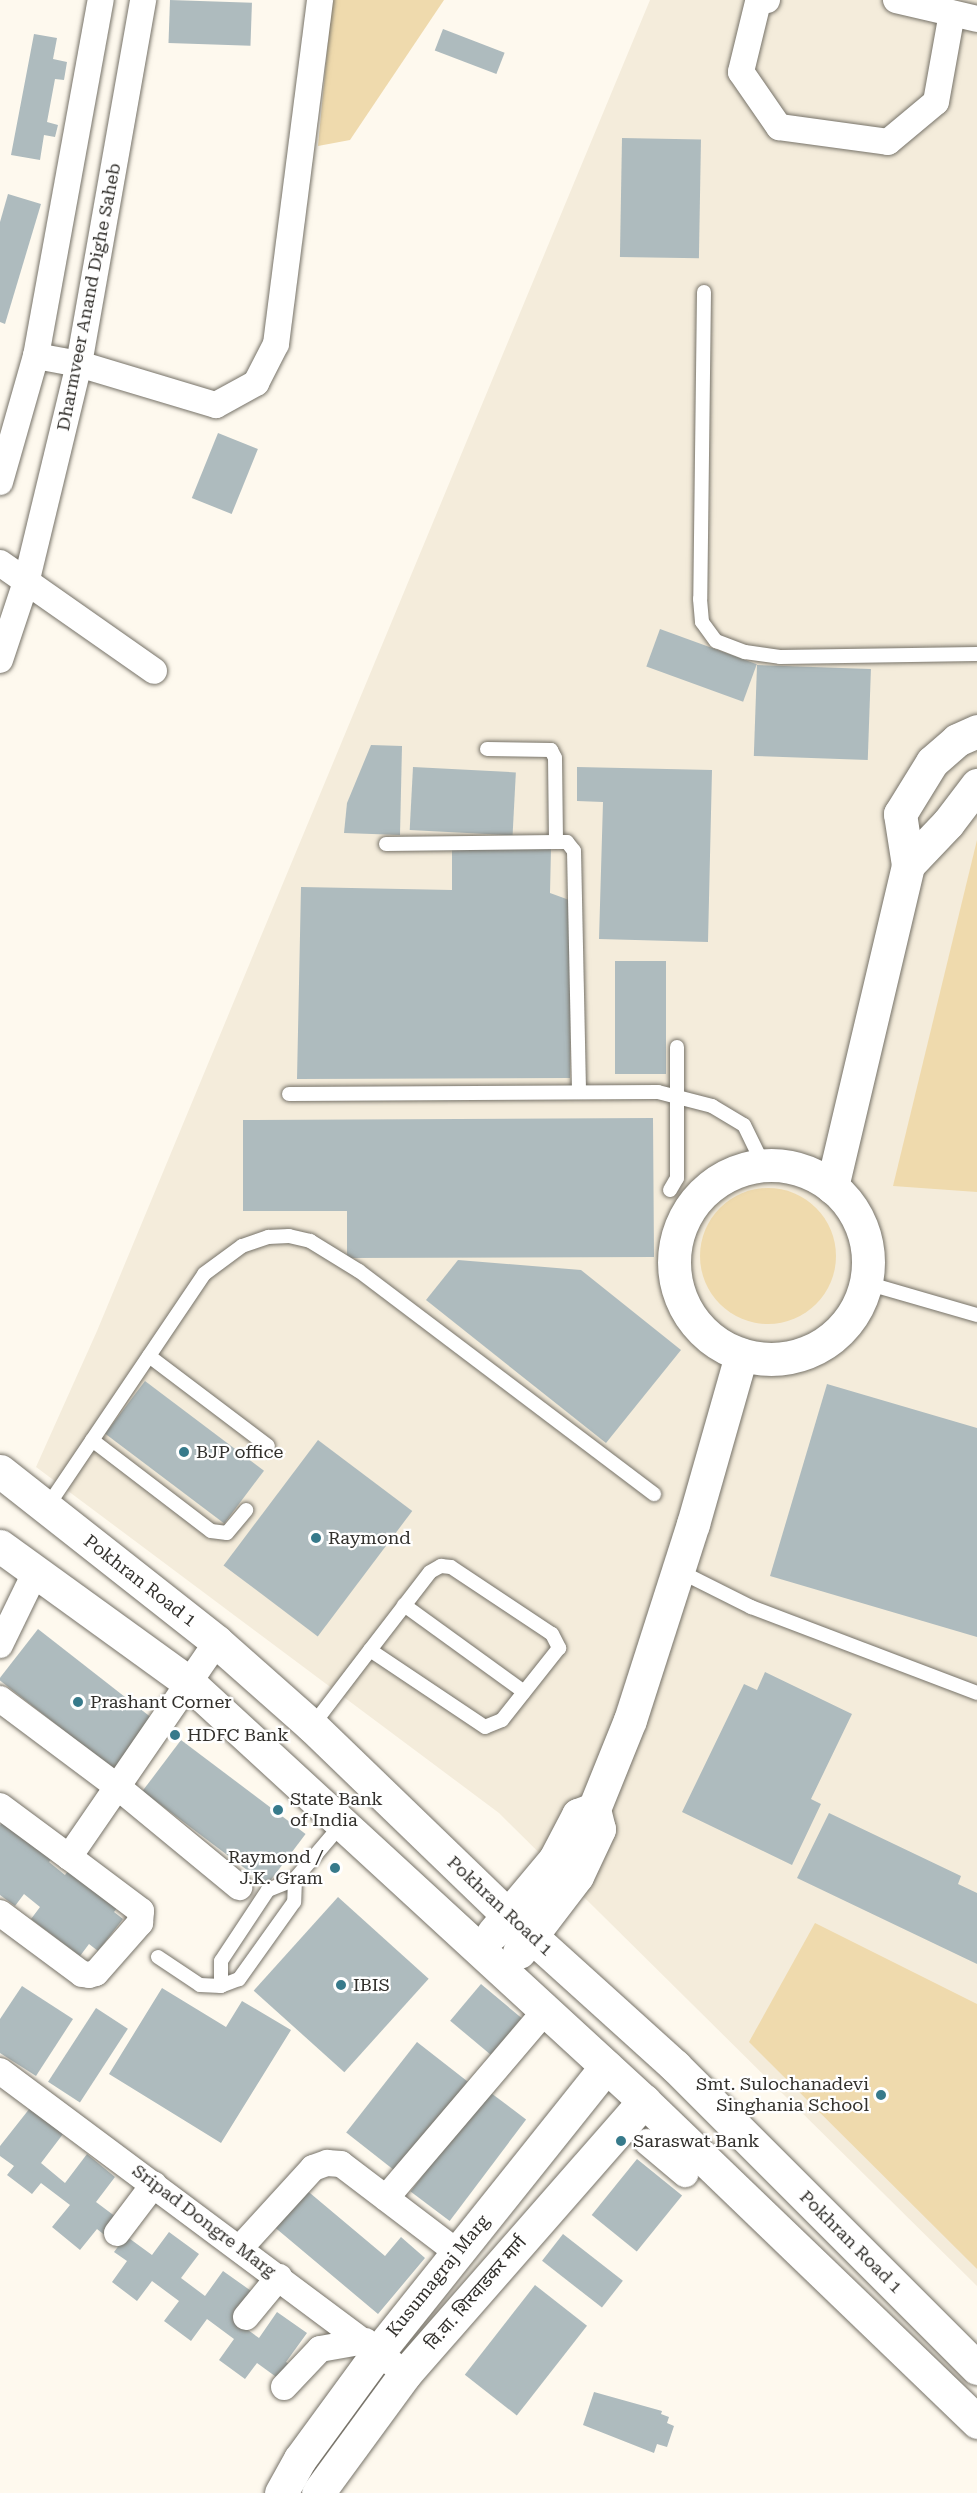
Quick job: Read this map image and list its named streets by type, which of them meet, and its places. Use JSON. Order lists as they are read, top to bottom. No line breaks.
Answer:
{"streets":{"street":["Dharmveer Anand Dighe Saheb","Pokhran Road 1","Sripad Dongre Marg","Kusumagraj Marg","वि.वा. शिरवाडकर मार्ग"]},"crossings":[["Sripad Dongre Marg","Kusumagraj Marg"],["Sripad Dongre Marg","वि.वा. शिरवाडकर मार्ग"]],"places":["BJP office","Raymond","Prashant Corner","HDFC Bank","State Bank of India","Raymond / J.K. Gram","IBIS","Smt. Sulochanadevi Singhania School","Saraswat Bank"]}
